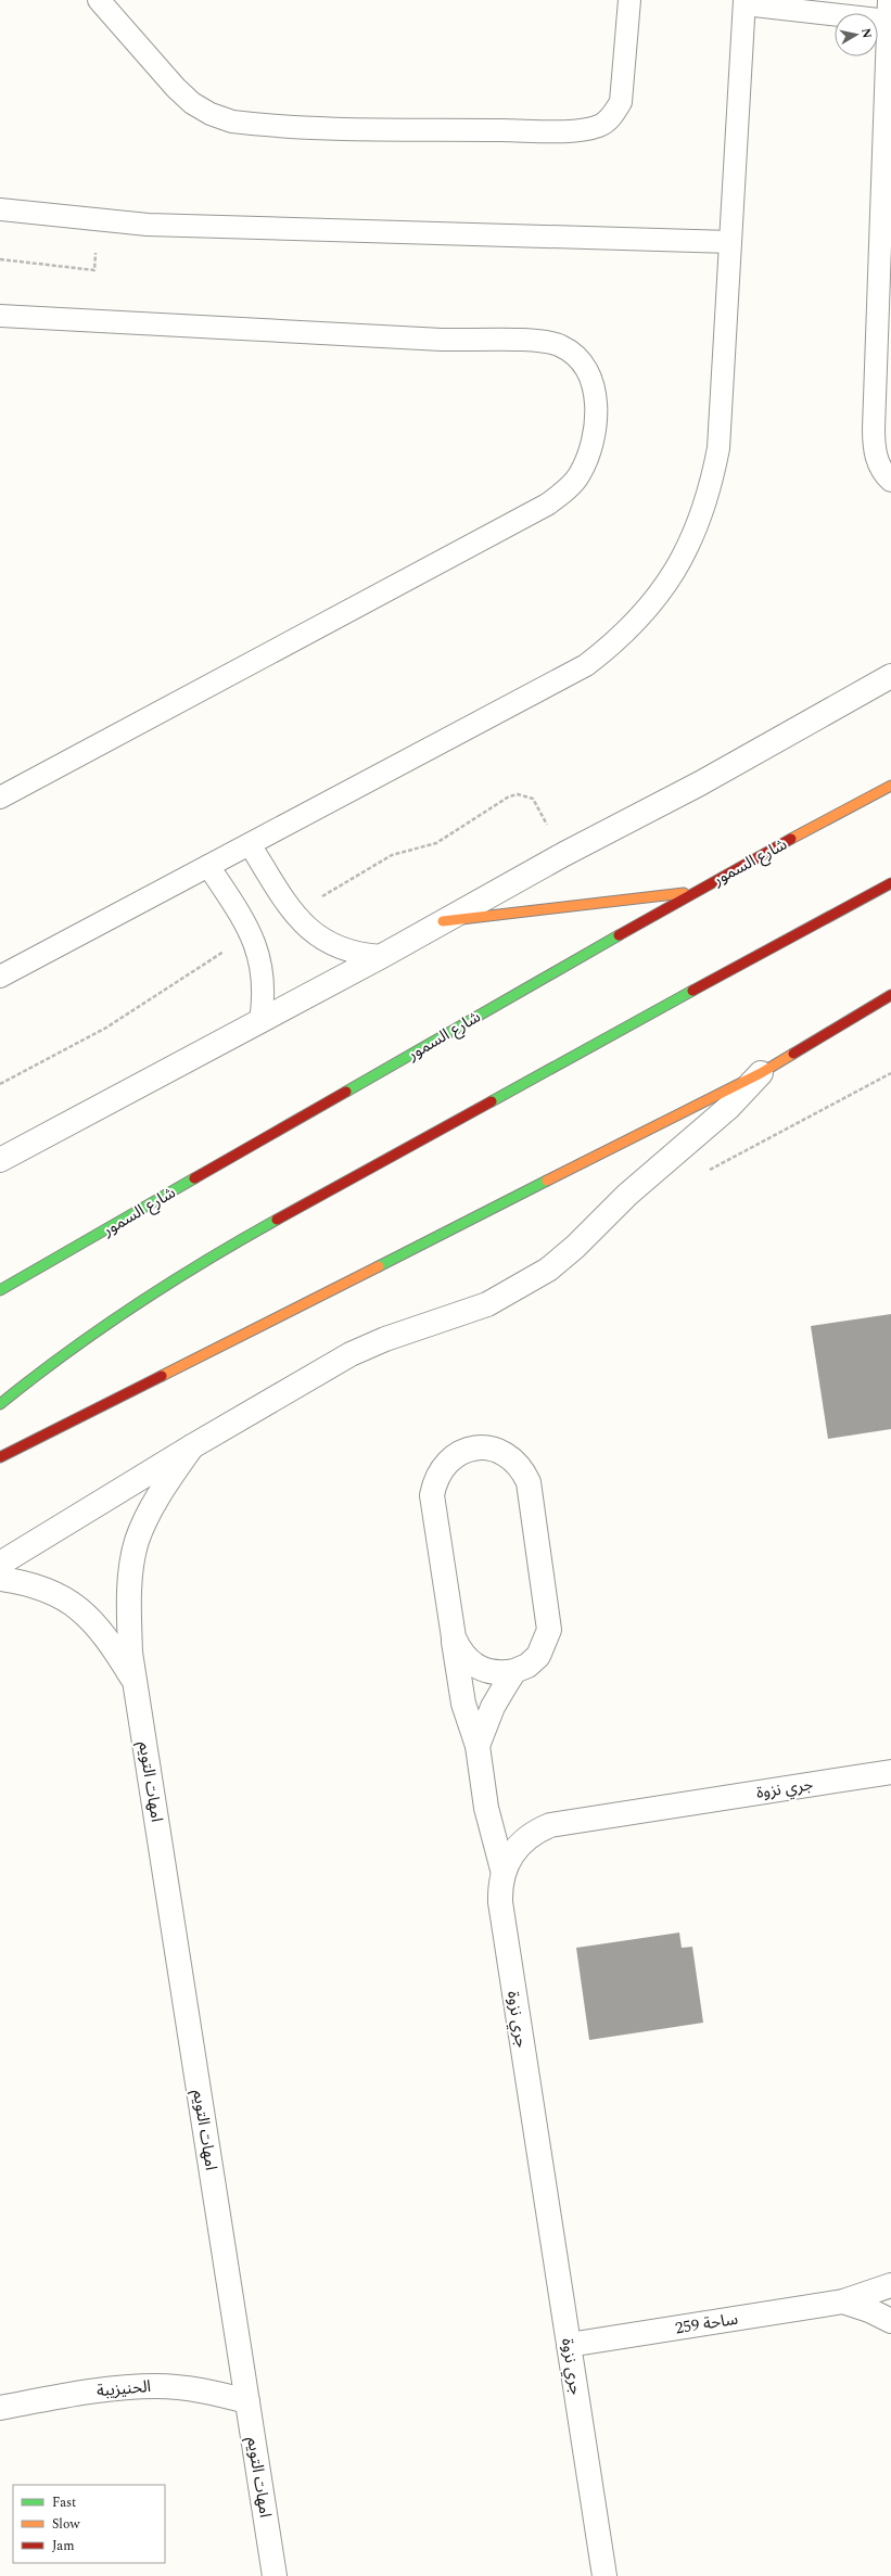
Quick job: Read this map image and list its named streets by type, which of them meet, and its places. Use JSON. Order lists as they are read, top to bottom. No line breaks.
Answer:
{"streets":{"main road":["شارع السمور"],"street":["امهات التويم","جري نزوة","ساحة 259","الحنيزيبة"]},"crossings":[["امهات التويم","الحنيزيبة"],["جري نزوة","ساحة 259"]],"legend":["Fast","Slow","Jam"],"north":"right"}
